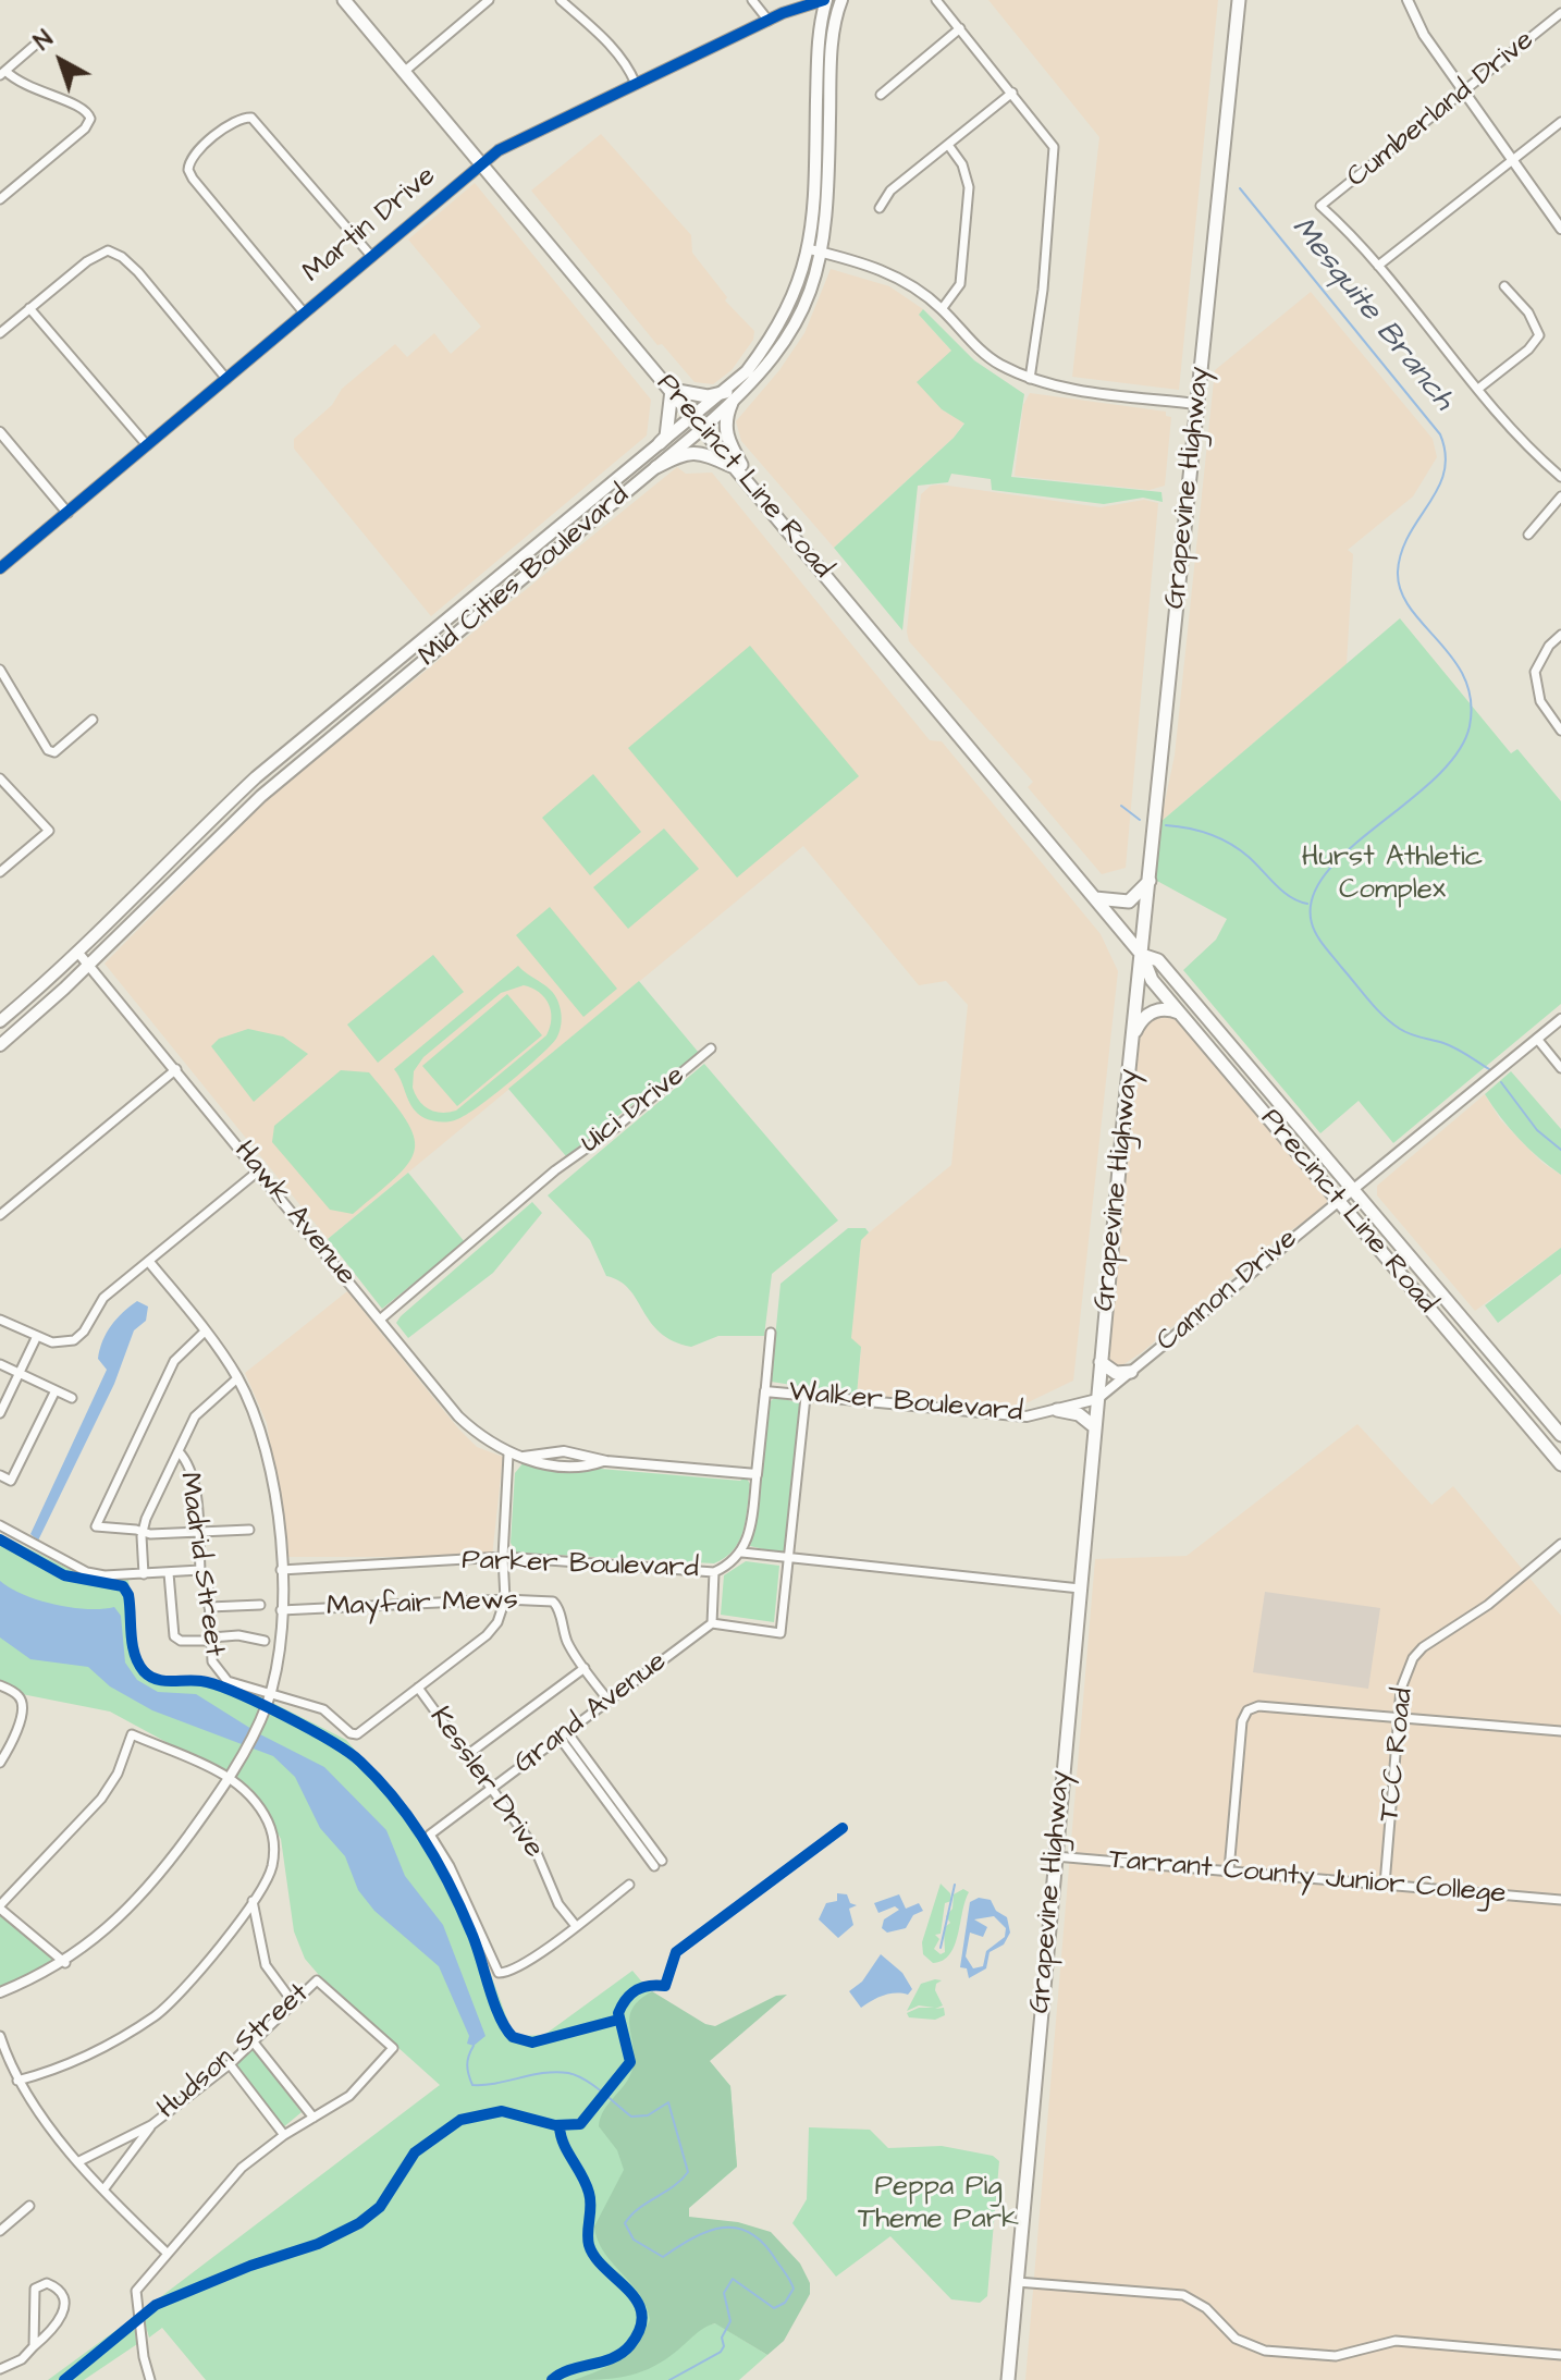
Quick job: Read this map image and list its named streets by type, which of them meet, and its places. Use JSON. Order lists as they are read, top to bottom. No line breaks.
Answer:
{"streets":{"main road":["Precinct Line Road","Grapevine Highway","Mid Cities Boulevard"],"street":["Cumberland Drive","Martin Drive","Uici Drive","Hawk Avenue","Cannon Drive","Walker Boulevard","Madrid Street","Parker Boulevard","Mayfair Mews","Grand Avenue","TCC Road","Kessler Drive","Tarrant County Junior College","Hudson Street"]},"crossings":[["Martin Drive","Precinct Line Road"],["Martin Drive","Mid Cities Boulevard"],["Precinct Line Road","Grapevine Highway"],["Precinct Line Road","Mid Cities Boulevard"],["Precinct Line Road","Cannon Drive"],["Grapevine Highway","Cannon Drive"],["Grapevine Highway","Walker Boulevard"],["Grapevine Highway","Tarrant County Junior College"],["Mid Cities Boulevard","Hawk Avenue"],["Uici Drive","Hawk Avenue"],["Cannon Drive","Walker Boulevard"],["Mayfair Mews","Grand Avenue"],["Grand Avenue","Kessler Drive"],["TCC Road","Tarrant County Junior College"]],"water":["Mesquite Branch"],"parks":["Hurst Athletic Complex","Peppa Pig Theme Park"],"north":"top left"}
